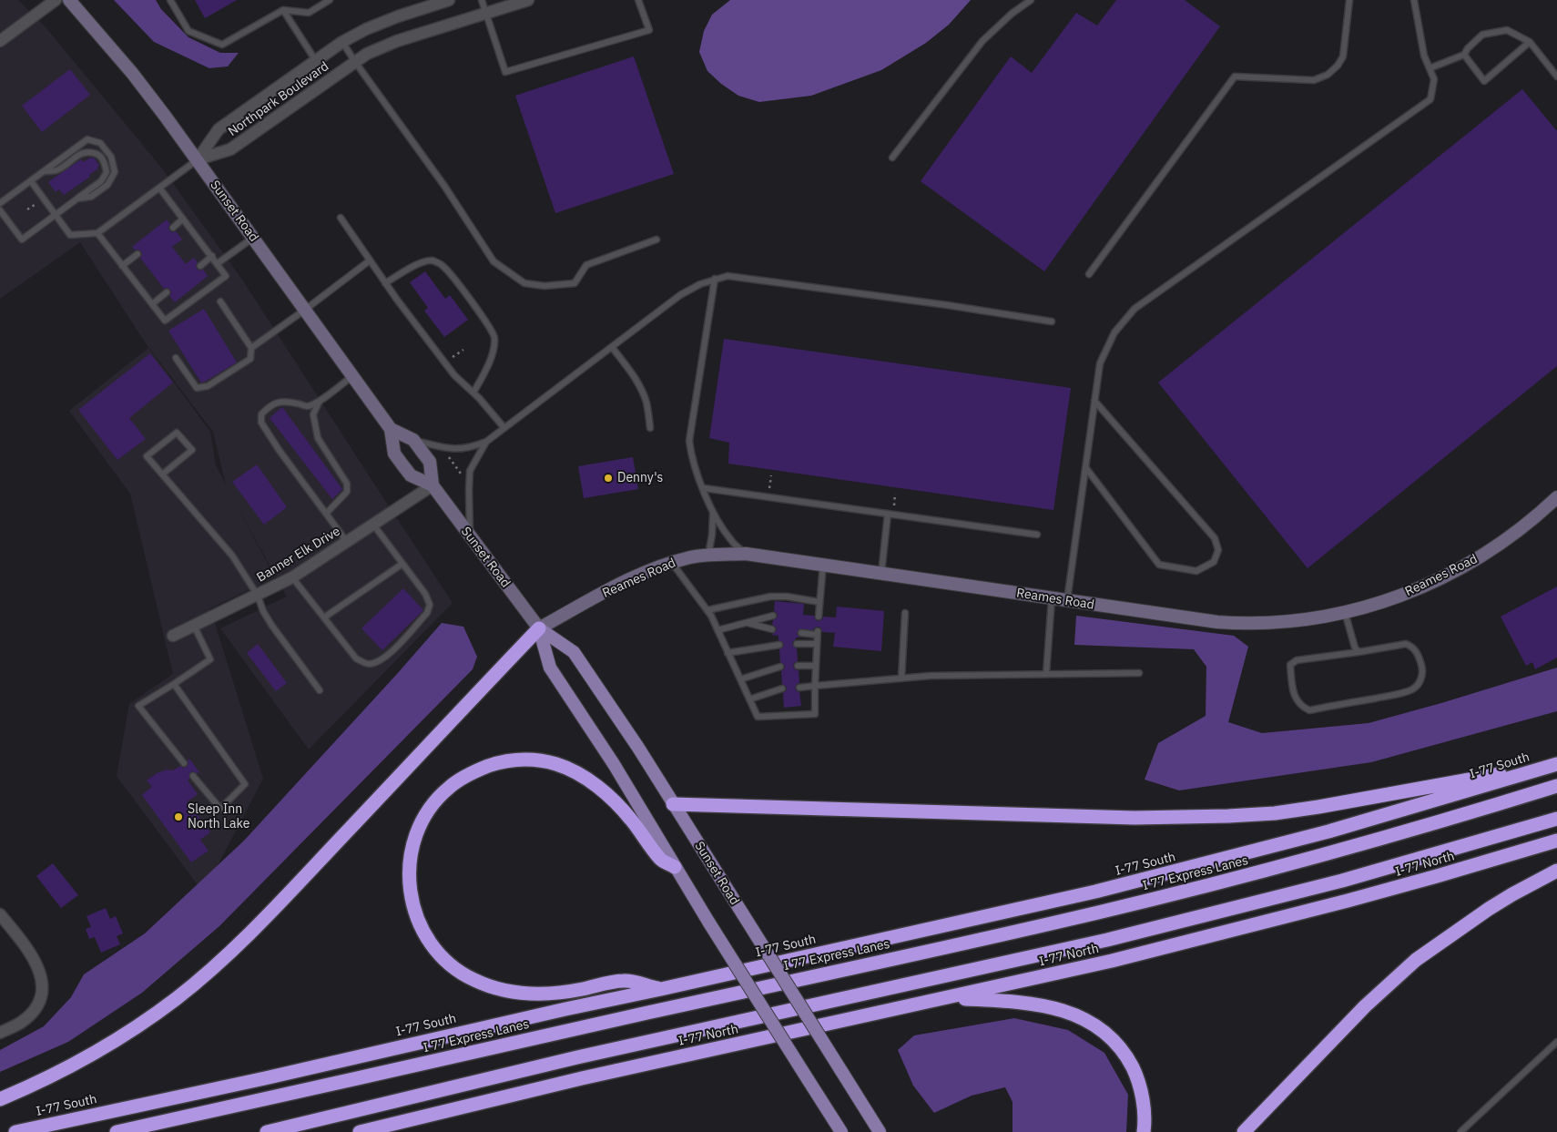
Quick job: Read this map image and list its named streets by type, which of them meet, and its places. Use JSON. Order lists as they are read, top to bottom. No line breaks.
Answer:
{"streets":{"highway":["I-77 South","I-77 North","I 77 Express Lanes"],"main road":["Sunset Road","Reames Road"],"street":["Northpark Boulevard","Banner Elk Drive"]},"crossings":[["Northpark Boulevard","Sunset Road"],["Sunset Road","Banner Elk Drive"],["Sunset Road","Reames Road"]],"places":["Denny's","Sleep Inn North Lake"]}
